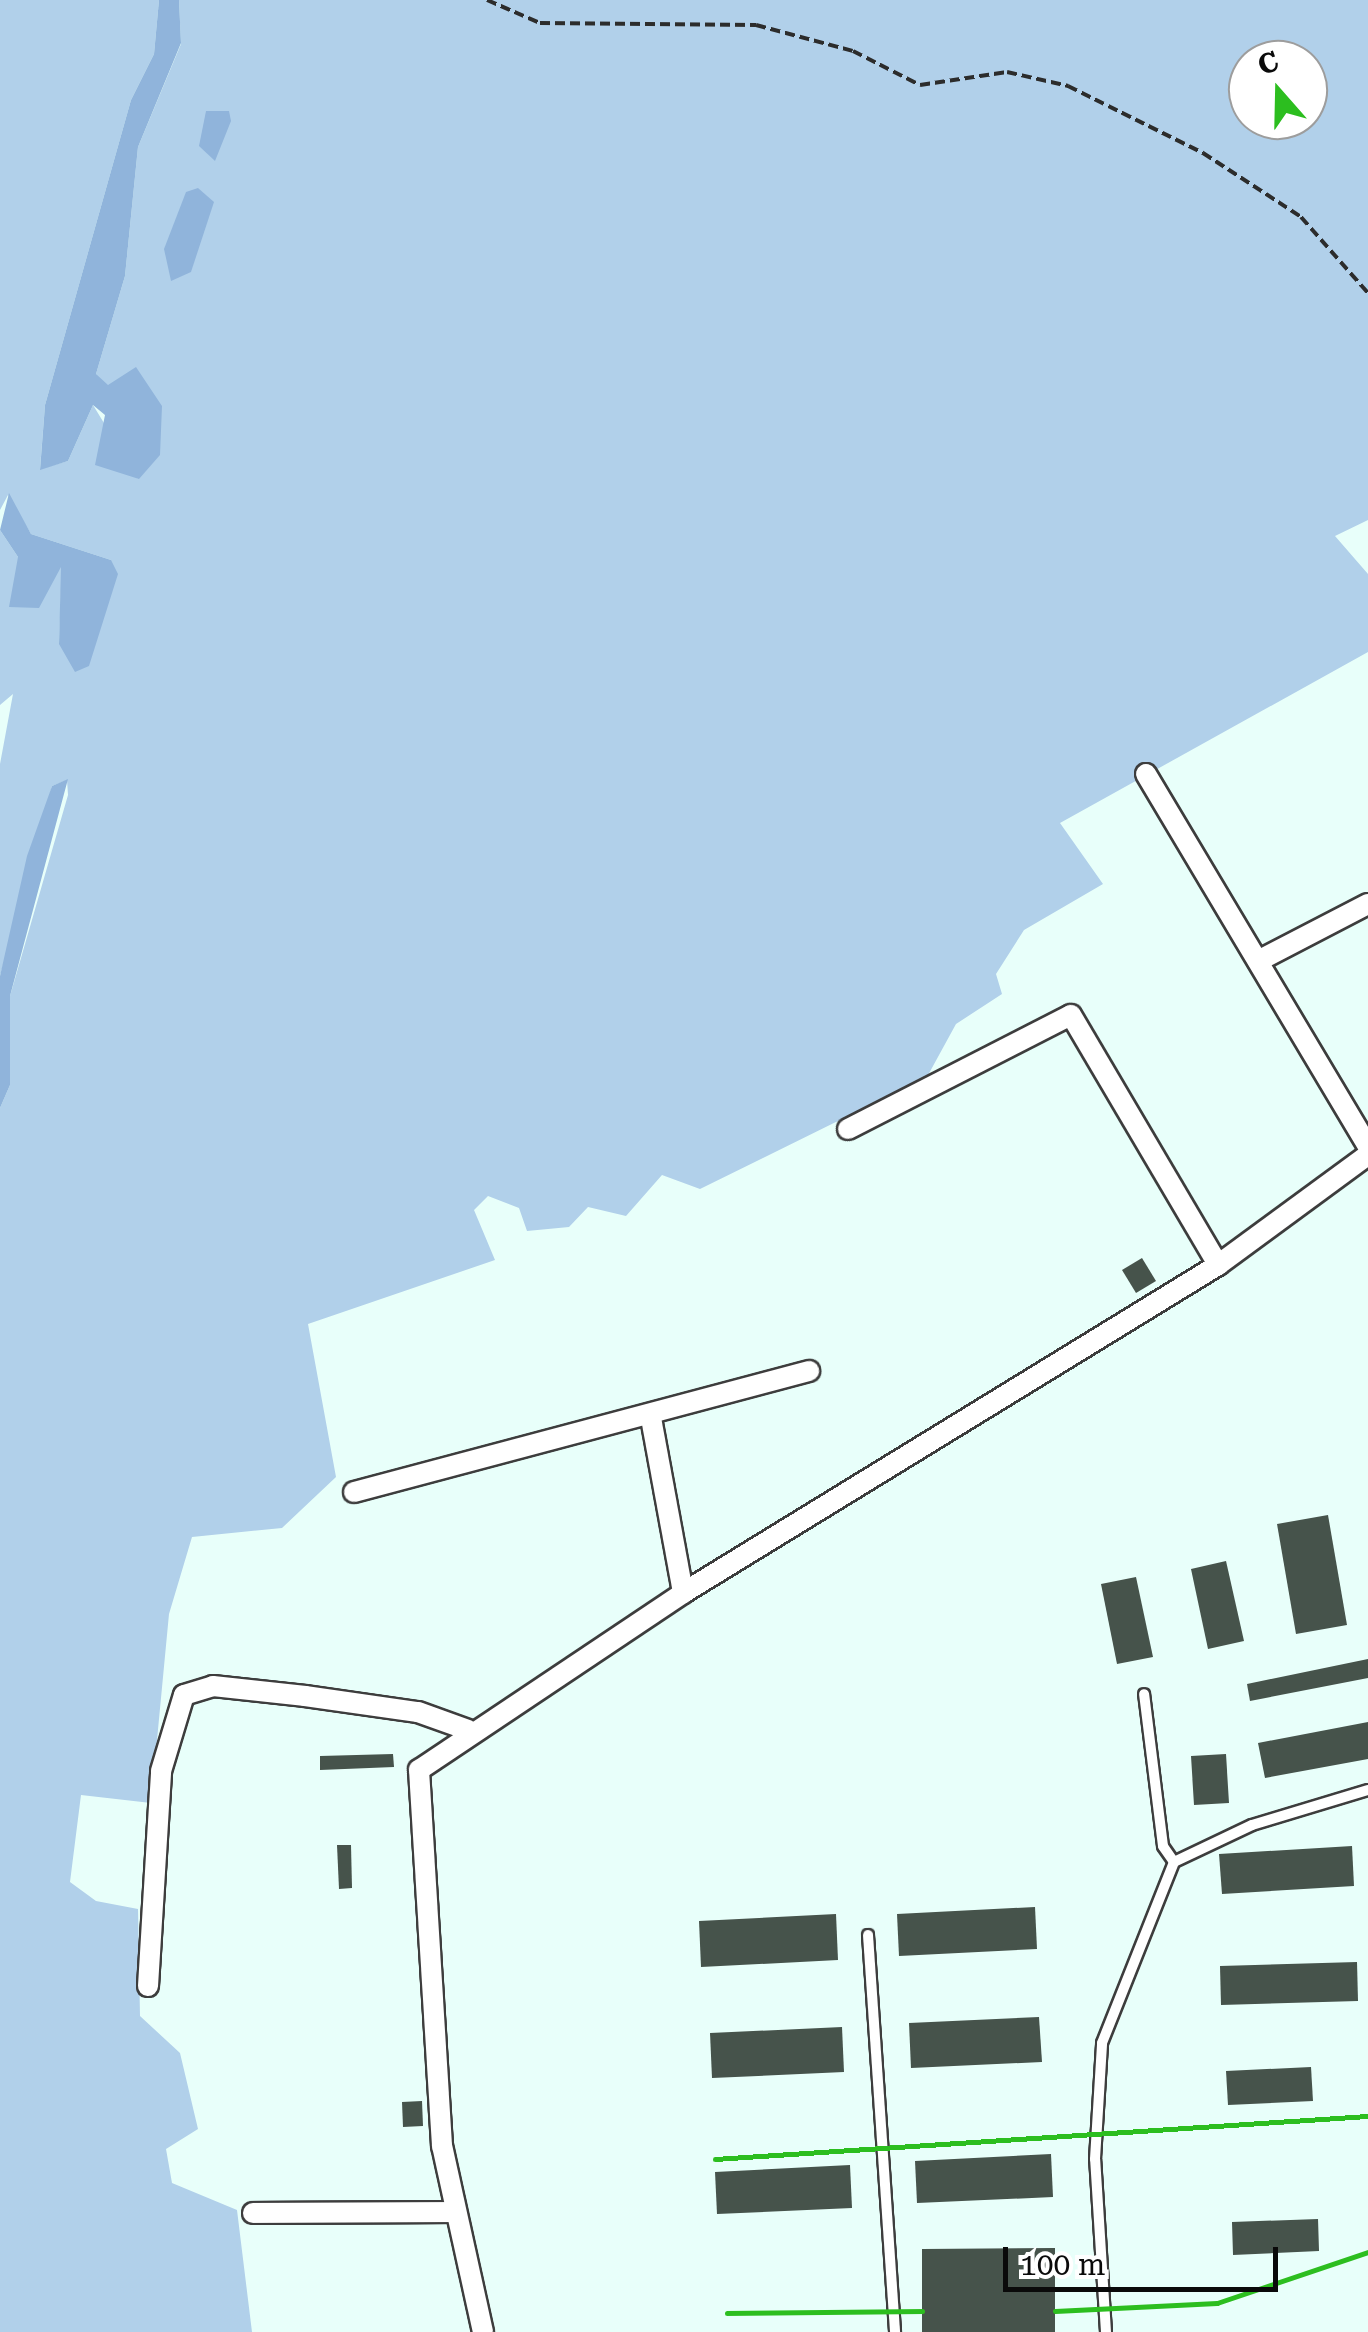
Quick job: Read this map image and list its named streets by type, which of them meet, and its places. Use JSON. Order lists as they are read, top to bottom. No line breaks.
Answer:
{"scale_bar":"100 m","north":"top"}
